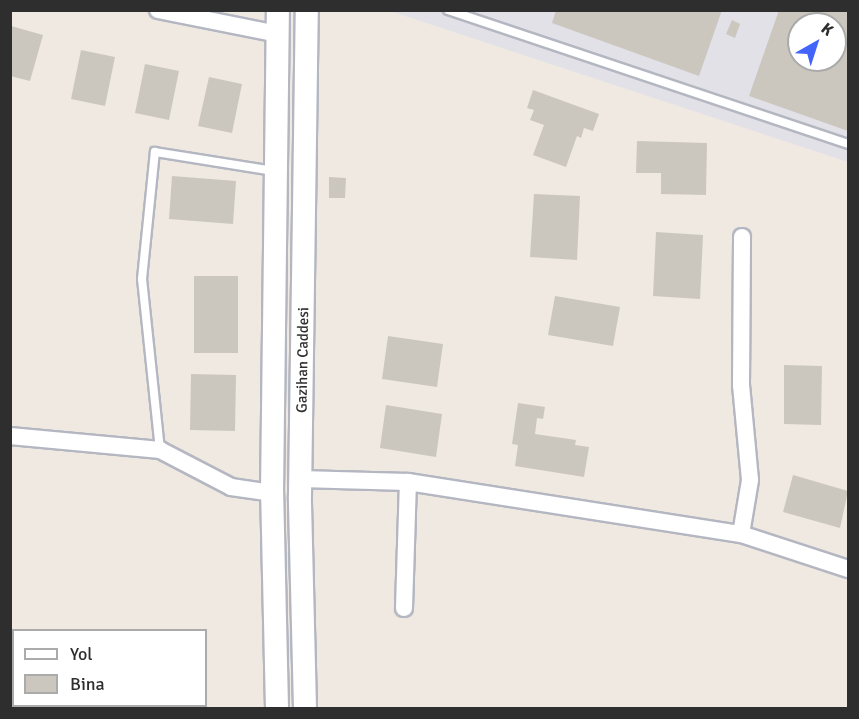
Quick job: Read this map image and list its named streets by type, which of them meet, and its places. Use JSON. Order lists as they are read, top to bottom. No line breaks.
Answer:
{"streets":{"main road":["Gazihan Caddesi"]},"legend":["Yol","Bina"],"north":"top right"}
